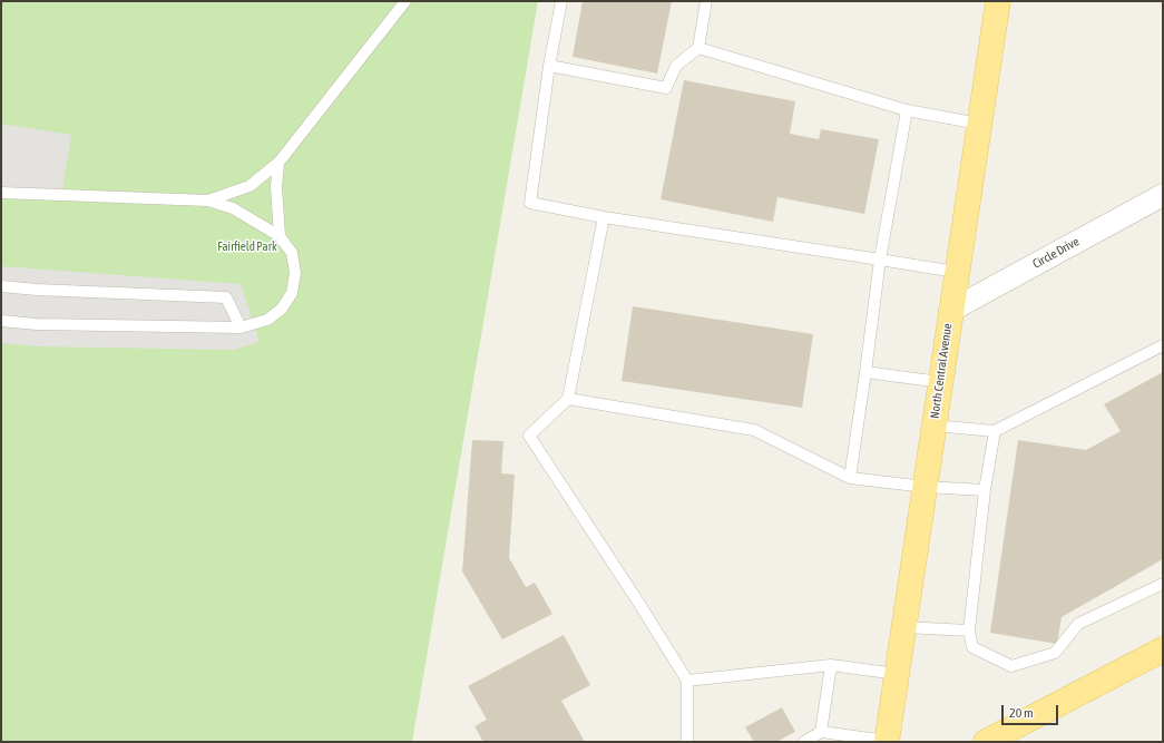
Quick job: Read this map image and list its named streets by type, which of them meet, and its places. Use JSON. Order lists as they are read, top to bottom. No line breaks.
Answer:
{"streets":{"main road":["North Central Avenue"],"street":["Circle Drive"]},"crossings":[["Circle Drive","North Central Avenue"]],"parks":["Fairfield Park"],"scale_bar":"20 m"}
